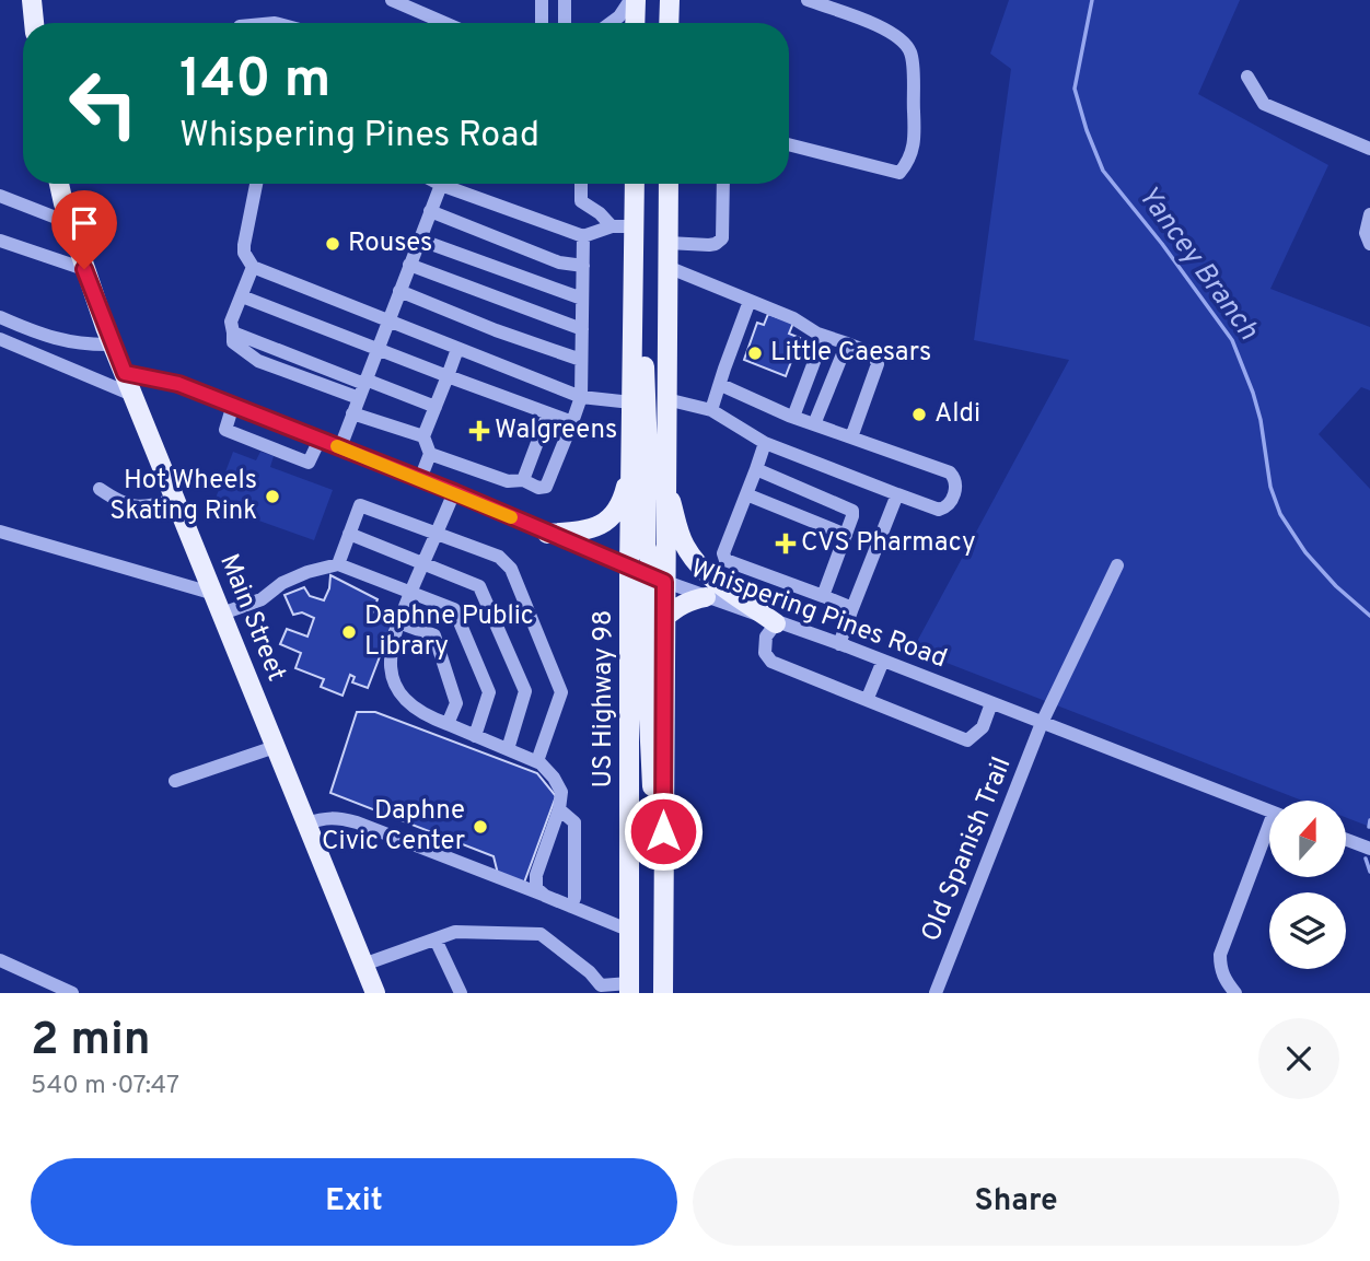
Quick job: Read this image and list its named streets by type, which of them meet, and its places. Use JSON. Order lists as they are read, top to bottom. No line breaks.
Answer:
{"streets":{"main road":["Main Street","US Highway 98"],"street":["Whispering Pines Road","Old Spanish Trail"]},"crossings":[["Whispering Pines Road","Main Street"],["Whispering Pines Road","US Highway 98"],["Whispering Pines Road","Old Spanish Trail"]],"water":["Yancey Branch"],"places":{"other":["Rouses","Little Caesars","Aldi","Hot Wheels Skating Rink","Daphne Public Library","Daphne Civic Center"],"health":["Walgreens","CVS Pharmacy"]},"north":"top","page":{"turn":["140 m","Whispering Pines Road"],"heading":["2 min","540 m · 07:47"],"buttons":["Exit","Share"]}}
